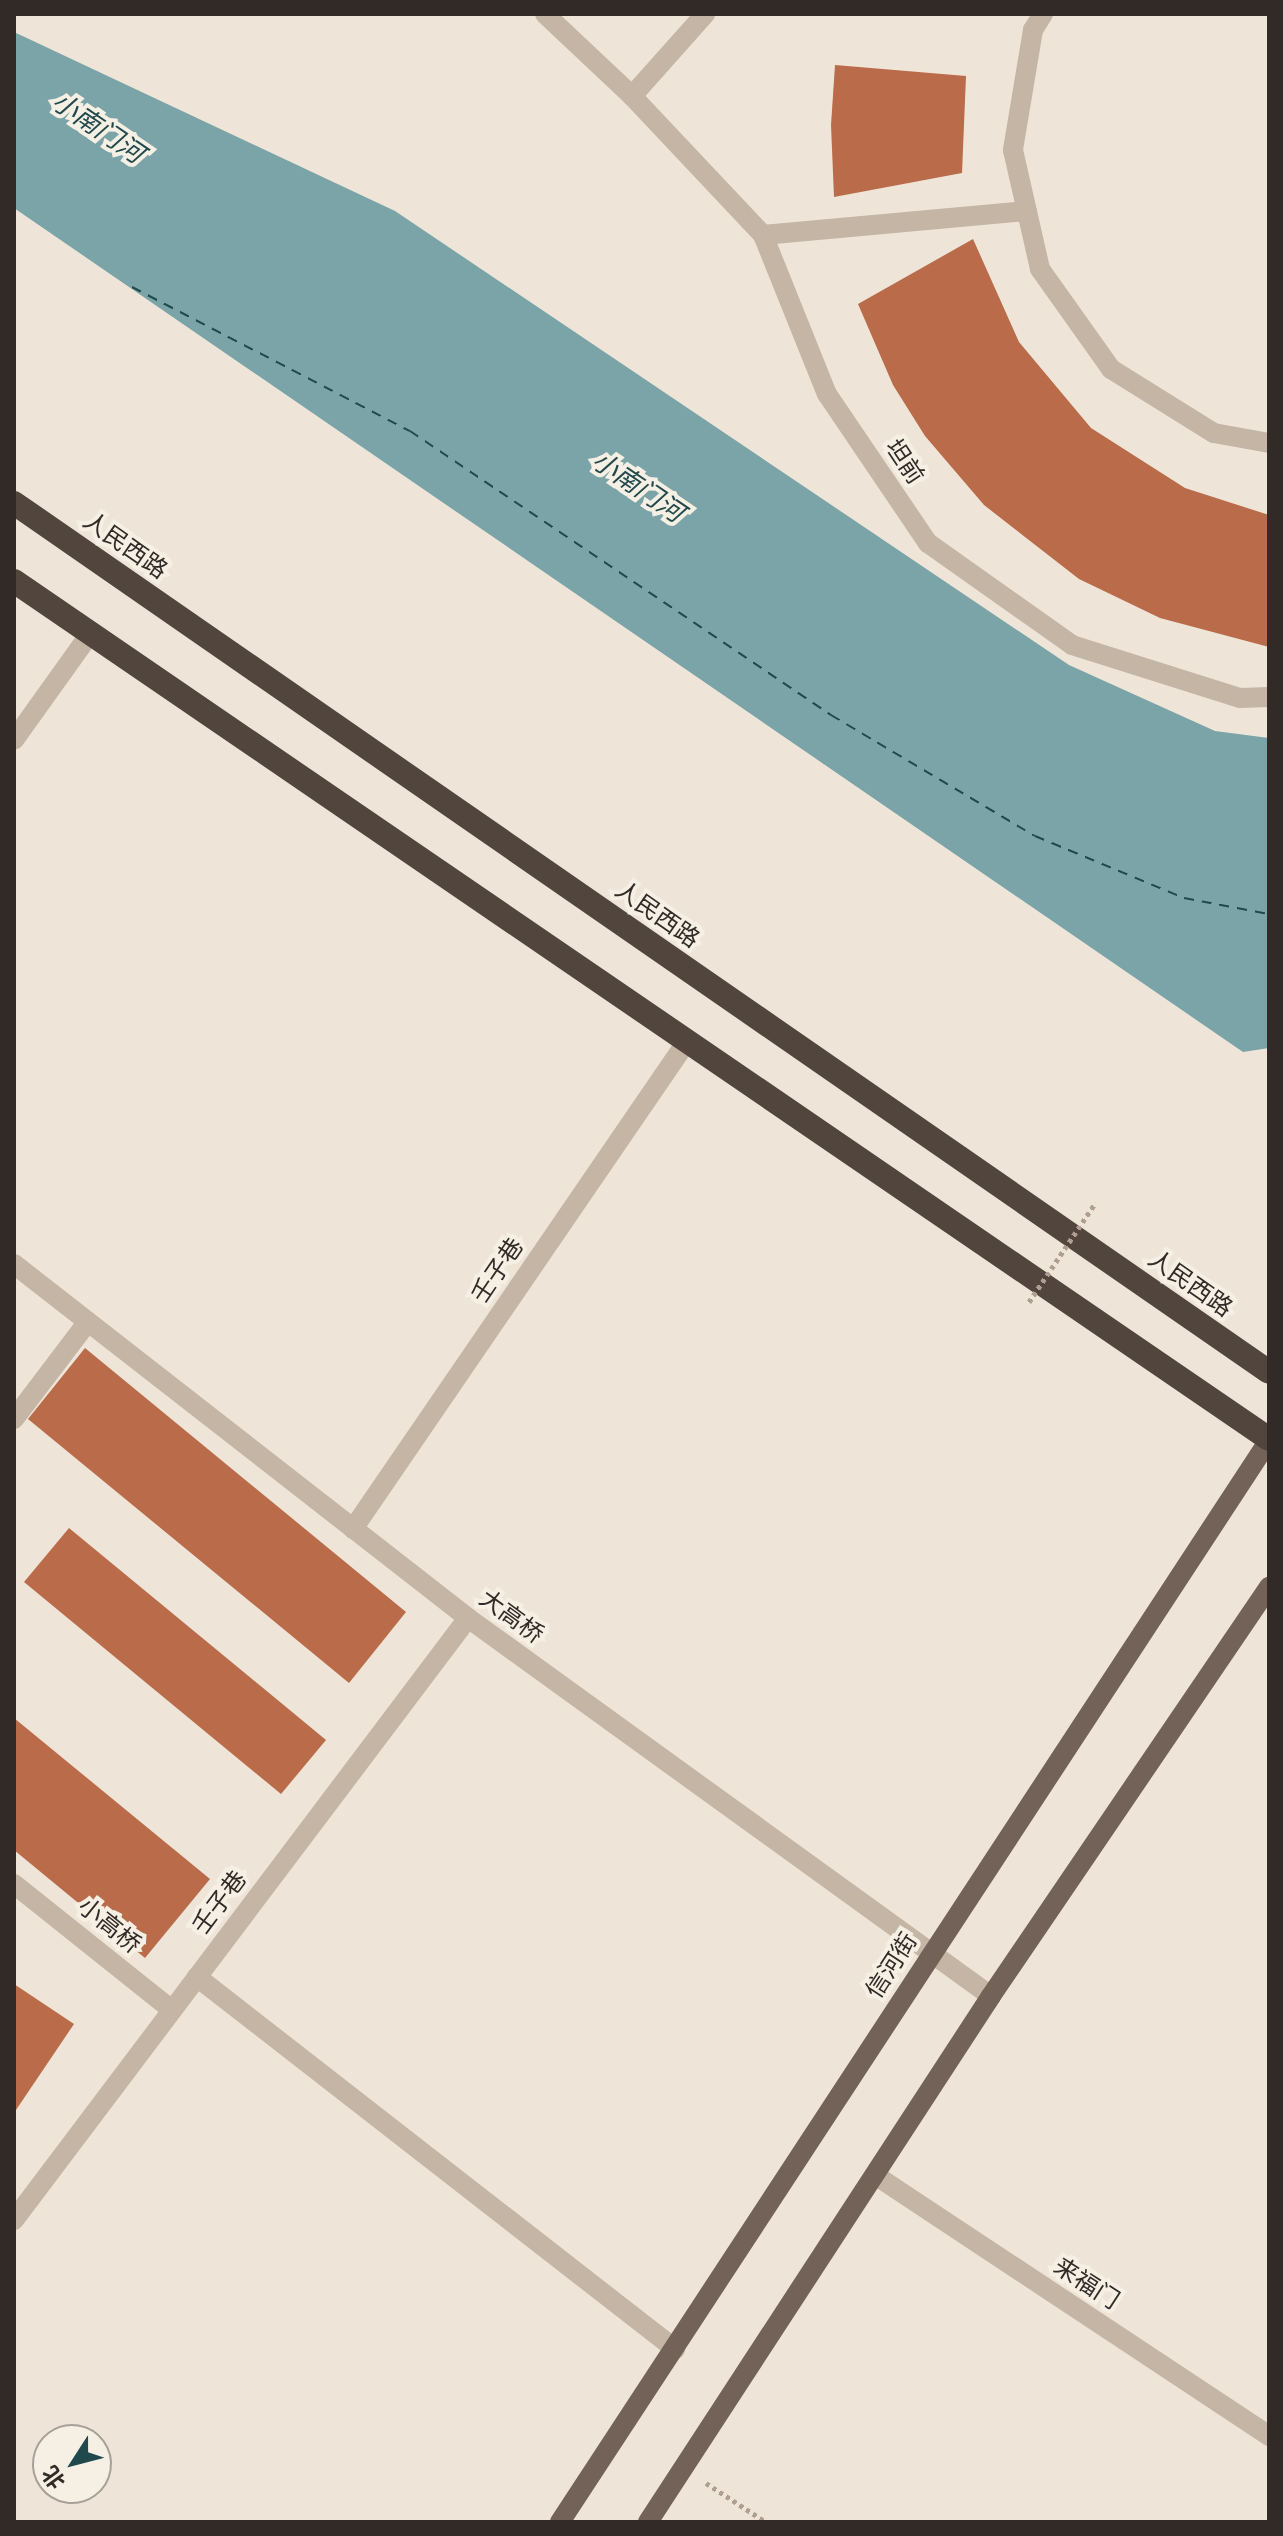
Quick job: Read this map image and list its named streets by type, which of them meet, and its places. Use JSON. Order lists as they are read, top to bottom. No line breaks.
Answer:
{"streets":{"highway":["人民西路"],"main road":["信河街"],"street":["坦前","壬子巷","大高桥","小高桥","来福门"]},"crossings":[["壬子巷","大高桥"],["壬子巷","小高桥"],["大高桥","信河街"]],"water":["小南门河"],"north":"bottom left"}
